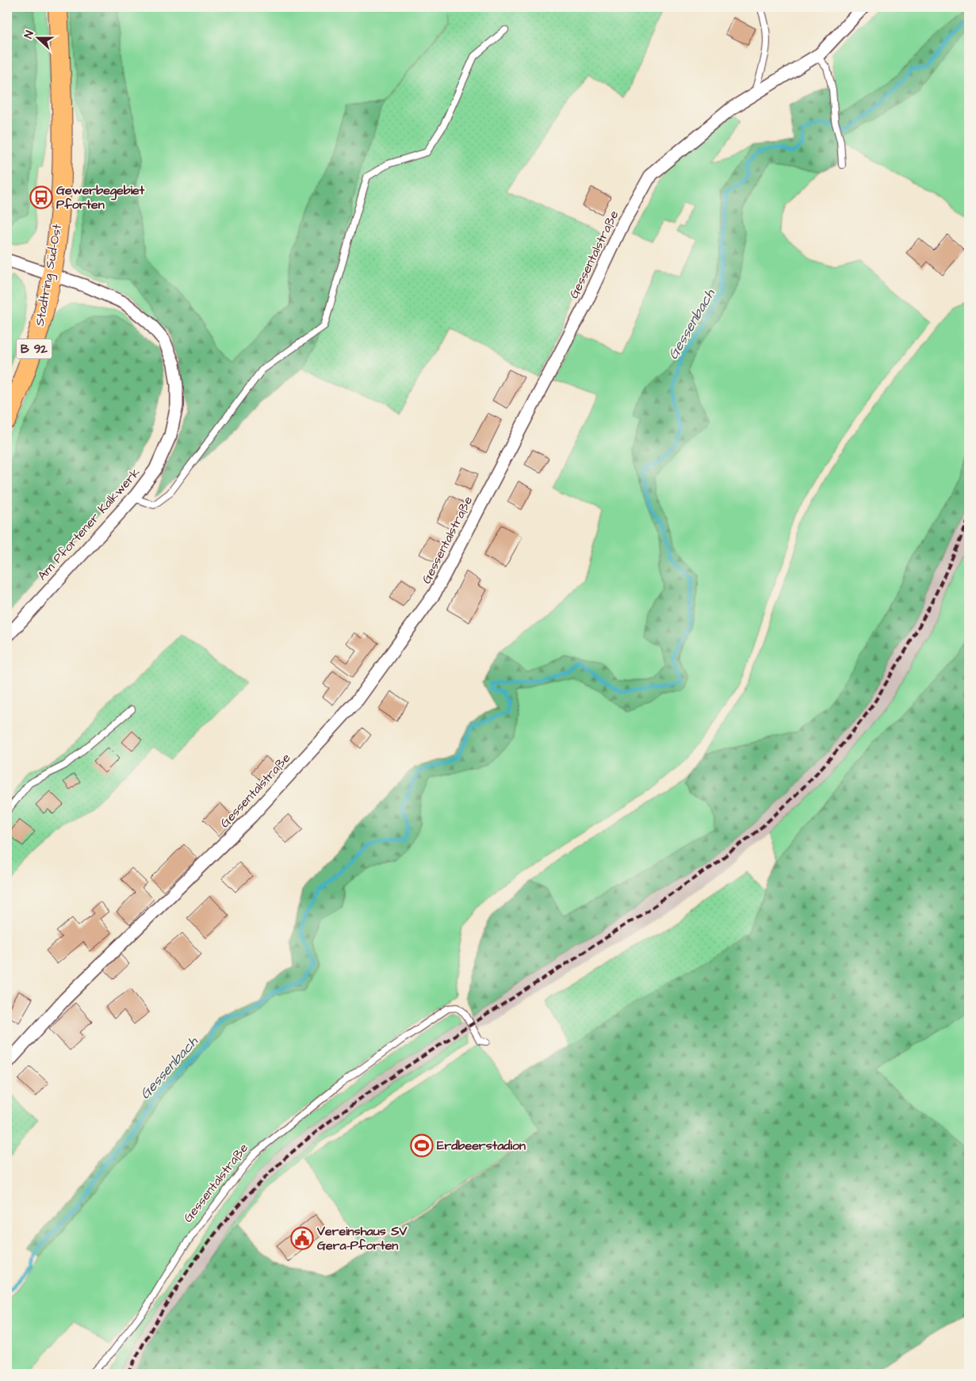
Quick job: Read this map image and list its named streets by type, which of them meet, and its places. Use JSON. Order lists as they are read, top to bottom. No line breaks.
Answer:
{"streets":{"main road":["Stadtring Süd-Ost","B 92"],"street":["Gessentalstraße","Am Pfortener Kalkwerk"]},"crossings":[["Stadtring Süd-Ost","Am Pfortener Kalkwerk"]],"water":["Gessenbach"],"places":{"bus stop":["Gewerbegebiet Pforten"],"sports":["Erdbeerstadion"],"public building":["Vereinshaus SV Gera-Pforten"]},"north":"left"}
